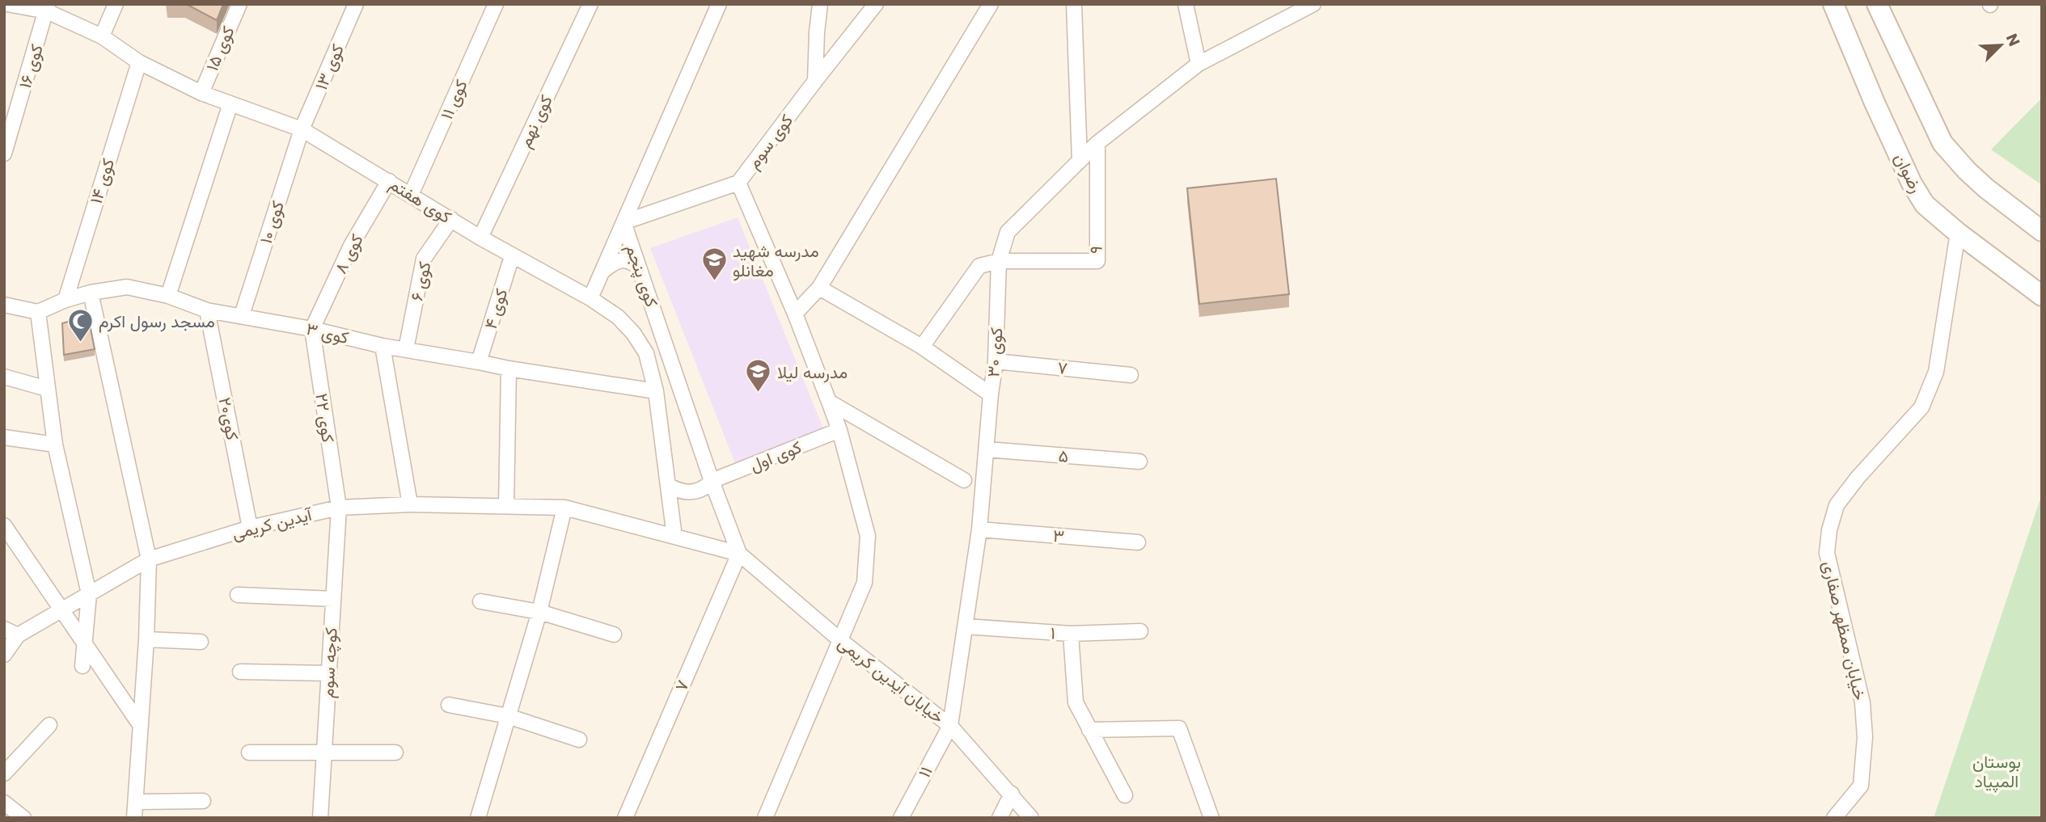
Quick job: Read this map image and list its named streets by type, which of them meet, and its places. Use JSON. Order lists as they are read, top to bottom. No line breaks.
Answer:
{"streets":{"main road":["رضوان"],"street":["کوی ۱۵","کوی ۱۶","کوی ۱۳","کوی ۱۱","کوی نهم","کوی سوم","کوی ۱۴","کوی هفتم","کوی ۱۰","۹","کوی ۸","کوی پنجم","کوی ۶","کوی ۴","کوی ۳","کوی ۳۰","۷","کوی ۲۲","کوی۲۰","کوی اول","۵","آیدین کریمی","۳","خیابان ممظهر صفاری","۱","کوچه سوم","خیابان آیدین کریمی","۱۱"]},"crossings":[["کوی ۱۵","کوی هفتم"],["کوی ۱۶","کوی هفتم"],["کوی ۱۳","کوی هفتم"],["کوی ۱۳","کوی ۱۰"],["کوی ۱۱","کوی هفتم"],["کوی نهم","کوی هفتم"],["کوی سوم","کوی پنجم"],["رضوان","خیابان ممظهر صفاری"],["کوی ۱۴","کوی هفتم"],["کوی ۱۴","کوی ۳"],["کوی هفتم","کوی ۱۰"],["کوی هفتم","کوی ۸"],["کوی هفتم","کوی ۶"],["کوی هفتم","کوی ۴"],["کوی هفتم","کوی ۳"],["کوی هفتم","کوی اول"],["کوی هفتم","آیدین کریمی"],["کوی ۱۰","کوی ۳"],["۹","کوی ۳۰"],["کوی ۸","کوی ۳"],["کوی ۸","کوی ۲۲"],["کوی پنجم","۷"],["کوی پنجم","کوی اول"],["کوی پنجم","آیدین کریمی"],["کوی پنجم","خیابان آیدین کریمی"],["کوی ۶","کوی ۳"],["کوی ۴","کوی ۳"],["کوی ۳","کوی ۲۲"],["کوی ۳","کوی۲۰"],["کوی ۳۰","۷"],["کوی ۳۰","۵"],["کوی ۳۰","۳"],["کوی ۳۰","۱"],["کوی ۳۰","خیابان آیدین کریمی"],["کوی ۳۰","۱۱"],["۷","آیدین کریمی"],["۷","خیابان آیدین کریمی"],["کوی ۲۲","آیدین کریمی"],["کوی ۲۲","کوچه سوم"],["کوی۲۰","آیدین کریمی"],["آیدین کریمی","کوچه سوم"],["آیدین کریمی","خیابان آیدین کریمی"],["خیابان آیدین کریمی","۱۱"]],"parks":["بوستان المپیاد"],"places":{"school or university":["مدرسه شهید مغانلو","مدرسه لیلا"],"mosque":["مسجد رسول اکرم"]},"north":"top right"}
